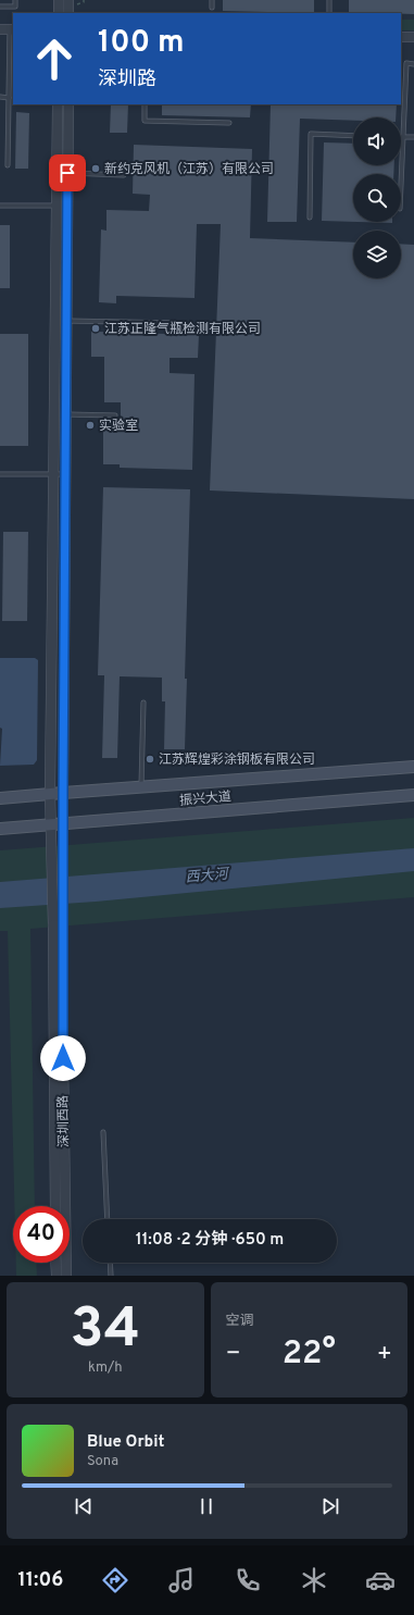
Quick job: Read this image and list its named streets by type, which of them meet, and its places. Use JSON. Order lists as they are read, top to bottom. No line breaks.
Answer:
{"streets":{"main road":["振兴大道"],"street":["深圳西路"]},"water":["西大河"],"places":["新约克风机（江苏）有限公司","江苏正隆气瓶检测有限公司","实验室","江苏辉煌彩涂钢板有限公司"],"page":{"turn":["100 m","深圳路"],"limit":"40","trip":"11:08 · 2 分钟 · 650 m","tile":[["34","km/h"],"空调"],"heat":["−","22°","+"],"song":["Blue Orbit","Sona"],"tabs":"11:06"}}
